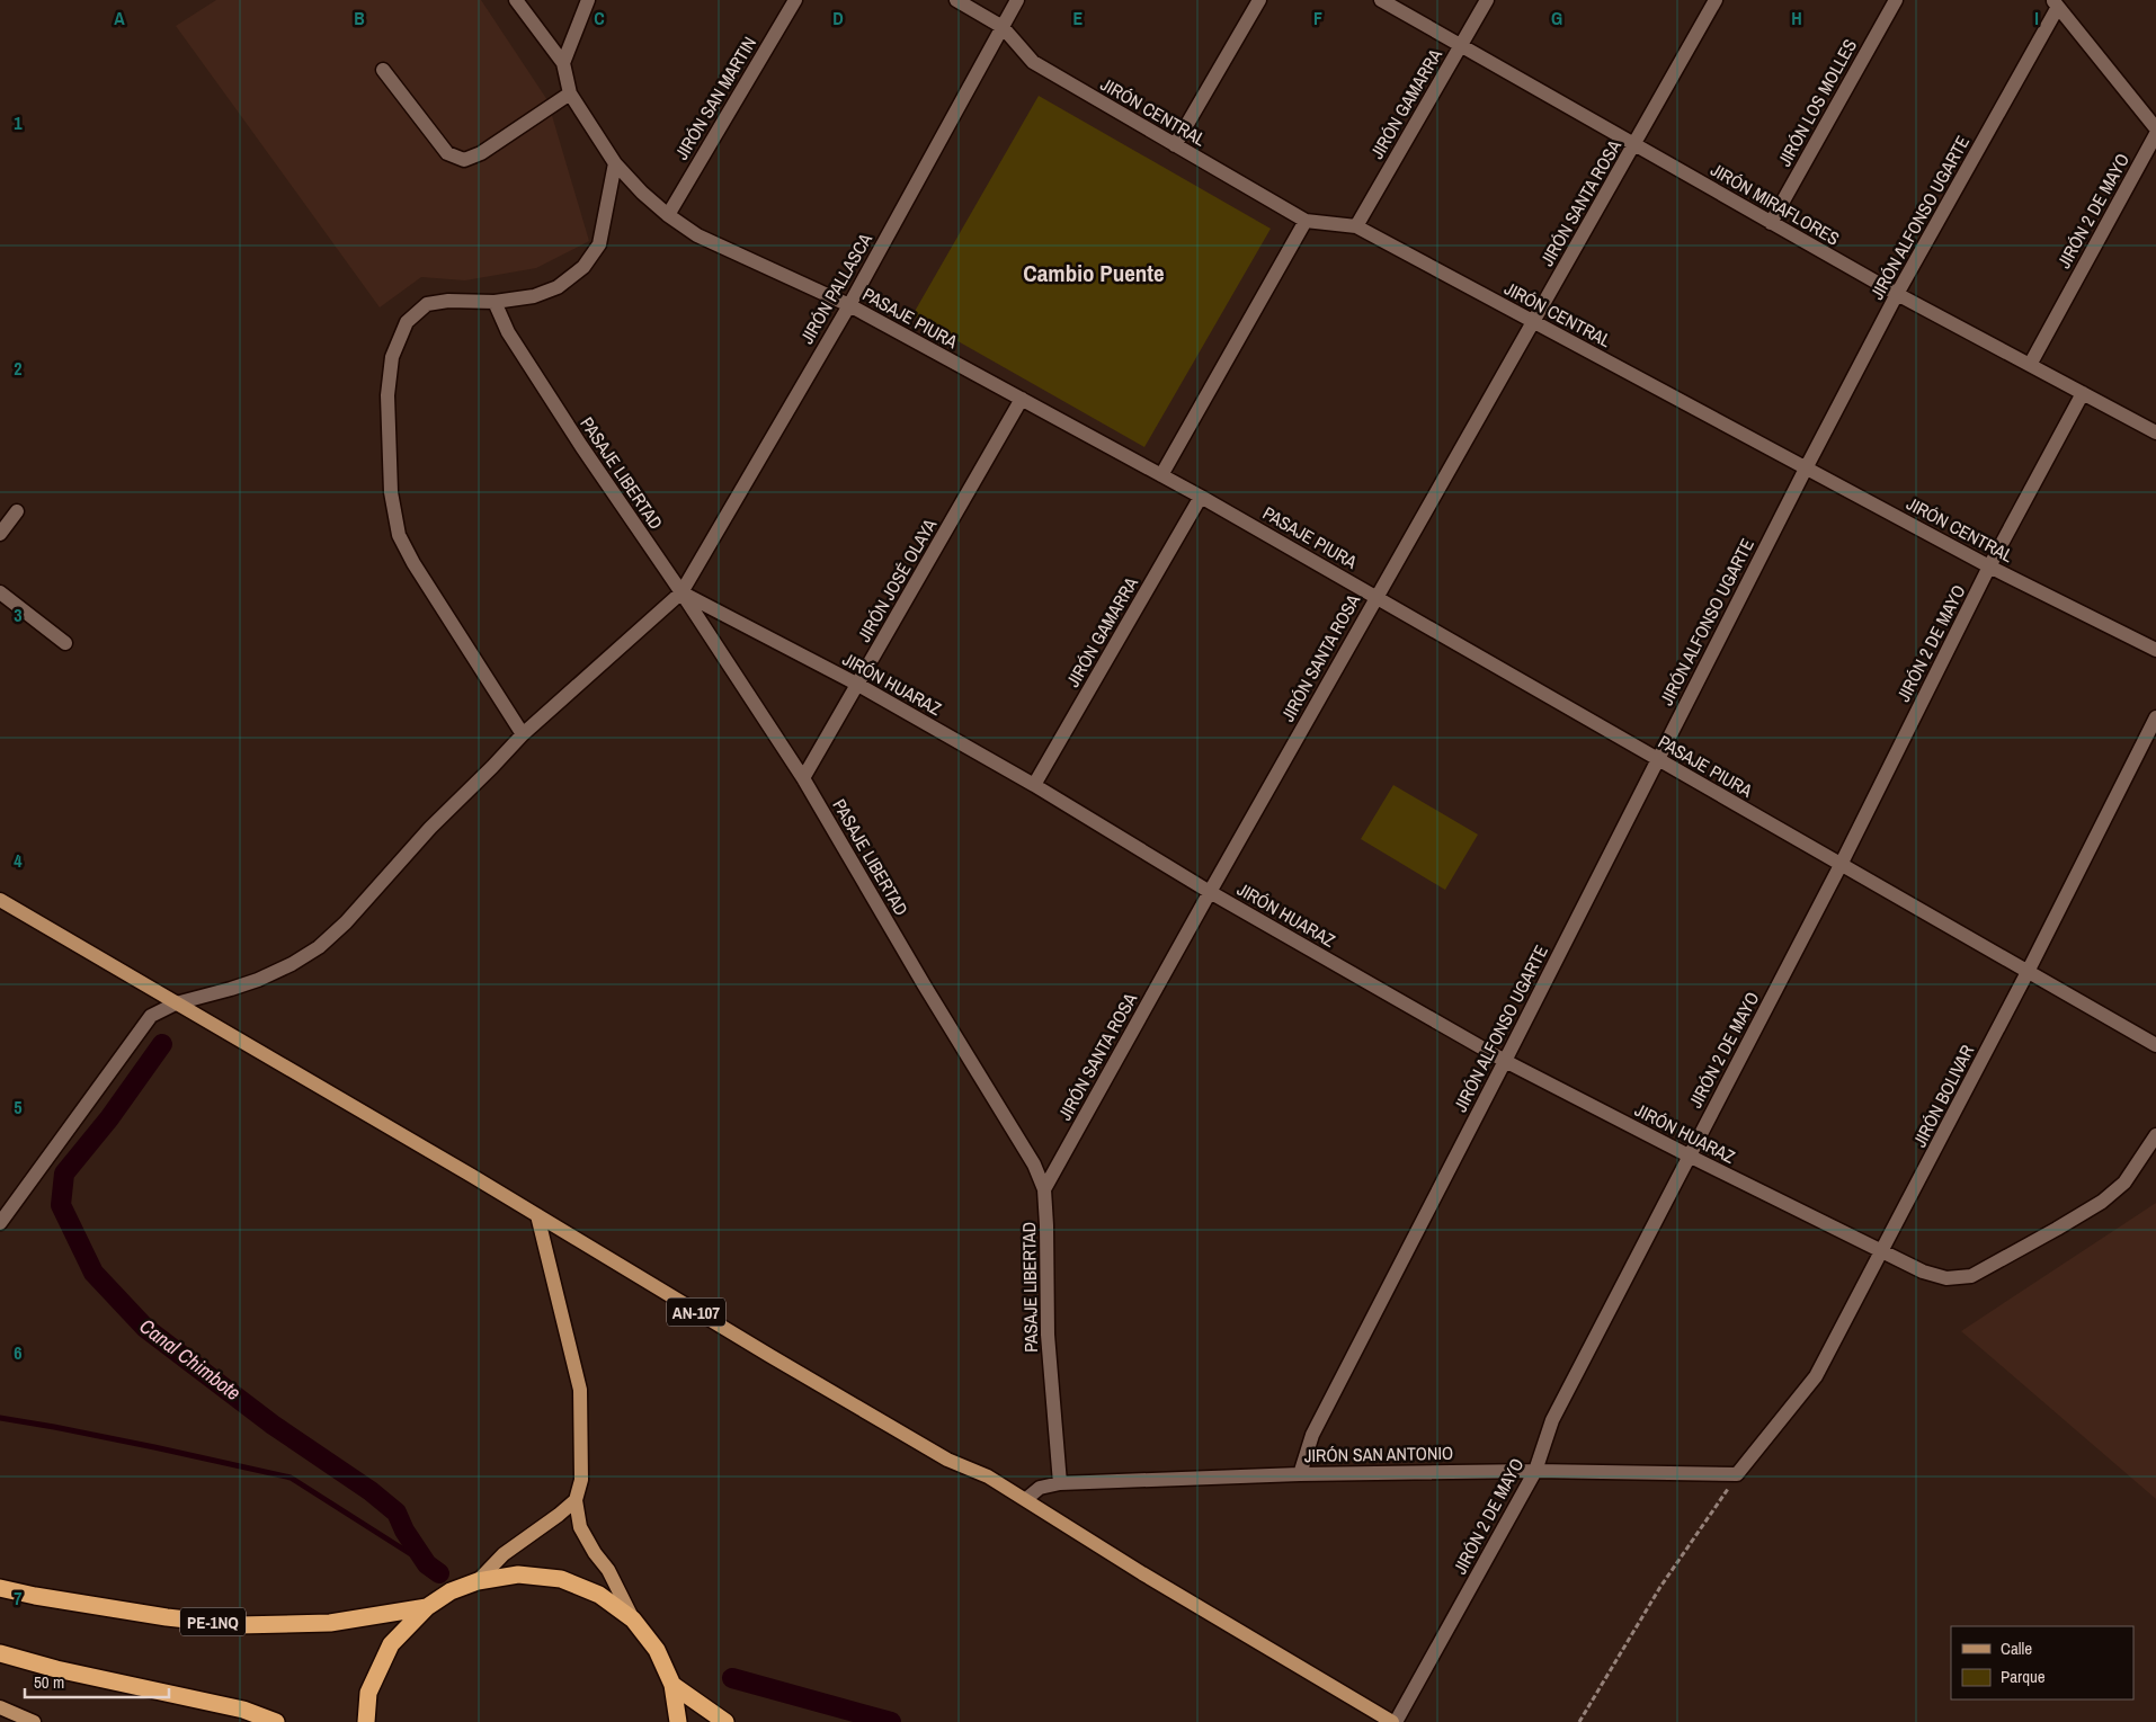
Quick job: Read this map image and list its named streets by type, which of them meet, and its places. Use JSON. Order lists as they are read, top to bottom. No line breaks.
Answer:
{"streets":{"highway":["PE-1NQ"],"main road":["AN-107"],"street":["JIRÓN SAN MARTIN","JIRÓN LOS MOLLES","JIRÓN GAMARRA","JIRÓN CENTRAL","JIRÓN SANTA ROSA","JIRÓN MIRAFLORES","JIRÓN 2 DE MAYO","JIRÓN ALFONSO UGARTE","JIRÓN PALLASCA","PASAJE PIURA","PASAJE LIBERTAD","JIRÓN JOSÉ OLAYA","JIRÓN HUARAZ","JIRÓN BOLIVAR","JIRÓN SAN ANTONIO"]},"crossings":[["JIRÓN SAN MARTIN","PASAJE PIURA"],["JIRÓN LOS MOLLES","JIRÓN MIRAFLORES"],["JIRÓN GAMARRA","JIRÓN CENTRAL"],["JIRÓN GAMARRA","JIRÓN MIRAFLORES"],["JIRÓN GAMARRA","PASAJE PIURA"],["JIRÓN GAMARRA","JIRÓN HUARAZ"],["JIRÓN CENTRAL","JIRÓN SANTA ROSA"],["JIRÓN CENTRAL","JIRÓN 2 DE MAYO"],["JIRÓN CENTRAL","JIRÓN ALFONSO UGARTE"],["JIRÓN CENTRAL","JIRÓN PALLASCA"],["JIRÓN SANTA ROSA","JIRÓN MIRAFLORES"],["JIRÓN SANTA ROSA","PASAJE PIURA"],["JIRÓN SANTA ROSA","PASAJE LIBERTAD"],["JIRÓN SANTA ROSA","JIRÓN HUARAZ"],["JIRÓN MIRAFLORES","JIRÓN 2 DE MAYO"],["JIRÓN MIRAFLORES","JIRÓN ALFONSO UGARTE"],["JIRÓN 2 DE MAYO","PASAJE PIURA"],["JIRÓN 2 DE MAYO","JIRÓN HUARAZ"],["JIRÓN 2 DE MAYO","AN-107"],["JIRÓN 2 DE MAYO","JIRÓN SAN ANTONIO"],["JIRÓN ALFONSO UGARTE","PASAJE PIURA"],["JIRÓN ALFONSO UGARTE","JIRÓN HUARAZ"],["JIRÓN ALFONSO UGARTE","JIRÓN SAN ANTONIO"],["JIRÓN PALLASCA","PASAJE PIURA"],["JIRÓN PALLASCA","PASAJE LIBERTAD"],["JIRÓN PALLASCA","JIRÓN HUARAZ"],["JIRÓN PALLASCA","AN-107"],["PASAJE PIURA","JIRÓN JOSÉ OLAYA"],["PASAJE PIURA","JIRÓN BOLIVAR"],["PASAJE LIBERTAD","JIRÓN JOSÉ OLAYA"],["PASAJE LIBERTAD","JIRÓN HUARAZ"],["PASAJE LIBERTAD","JIRÓN SAN ANTONIO"],["JIRÓN JOSÉ OLAYA","JIRÓN HUARAZ"],["JIRÓN HUARAZ","JIRÓN BOLIVAR"],["JIRÓN BOLIVAR","JIRÓN SAN ANTONIO"],["AN-107","JIRÓN SAN ANTONIO"]],"districts":["Cambio Puente"],"water":["Canal Chimbote"],"legend":["Calle","Parque"],"scale_bar":"50 m","grid":{"columns":["A","B","C","D","E","F","G","H","I"],"rows":["1","2","3","4","5","6","7"]}}
